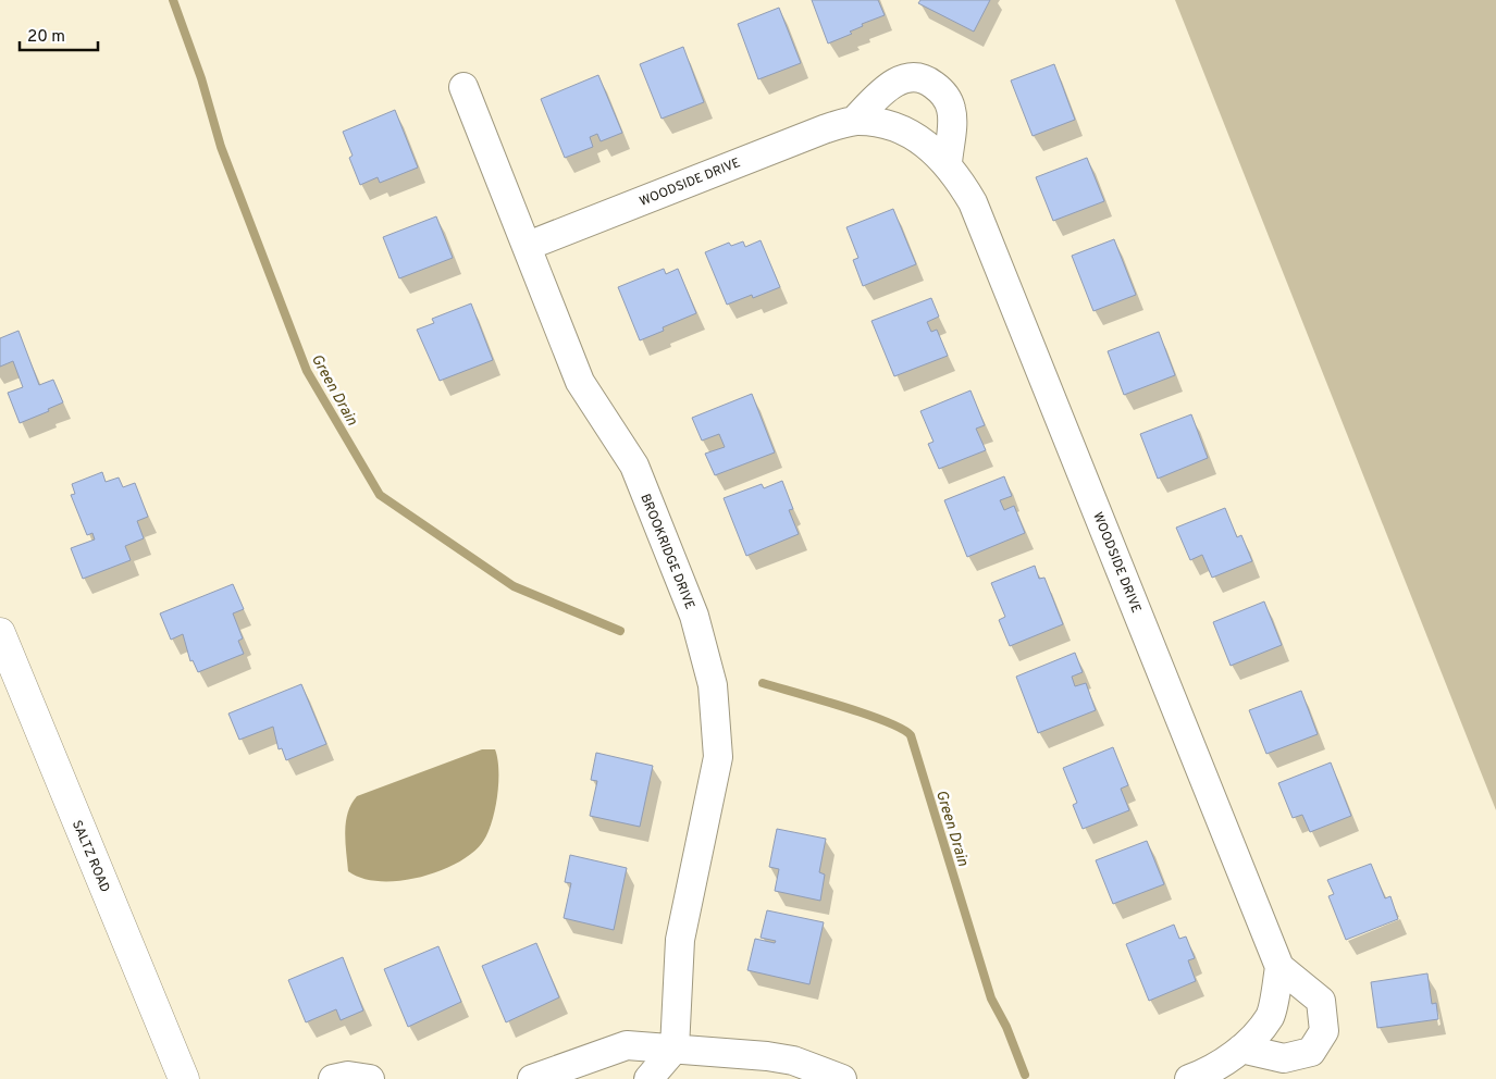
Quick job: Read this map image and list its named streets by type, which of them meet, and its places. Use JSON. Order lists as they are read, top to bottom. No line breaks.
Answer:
{"streets":{"street":["WOODSIDE DRIVE","BROOKRIDGE DRIVE","SALTZ ROAD"]},"crossings":[["WOODSIDE DRIVE","BROOKRIDGE DRIVE"]],"water":["Green Drain"],"scale_bar":"20 m"}
